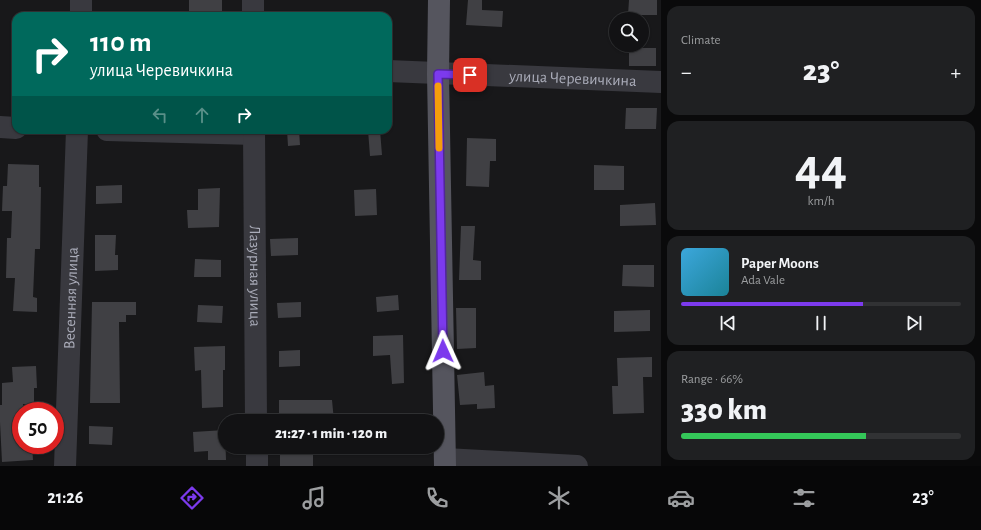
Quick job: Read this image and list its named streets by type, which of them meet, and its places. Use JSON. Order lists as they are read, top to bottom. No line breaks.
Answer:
{"streets":{"street":["улица Черевичкина","Лазурная улица","Весенняя улица"]},"page":{"tile":["Climate",["44","km/h"],["Range · 66%","330 km"]],"turn":["110 m","улица Черевичкина"],"heat":["−","23°","+"],"song":["Paper Moons","Ada Vale"],"limit":"50","trip":"21:27 · 1 min · 120 m","tabs":["21:26","23°"]}}
